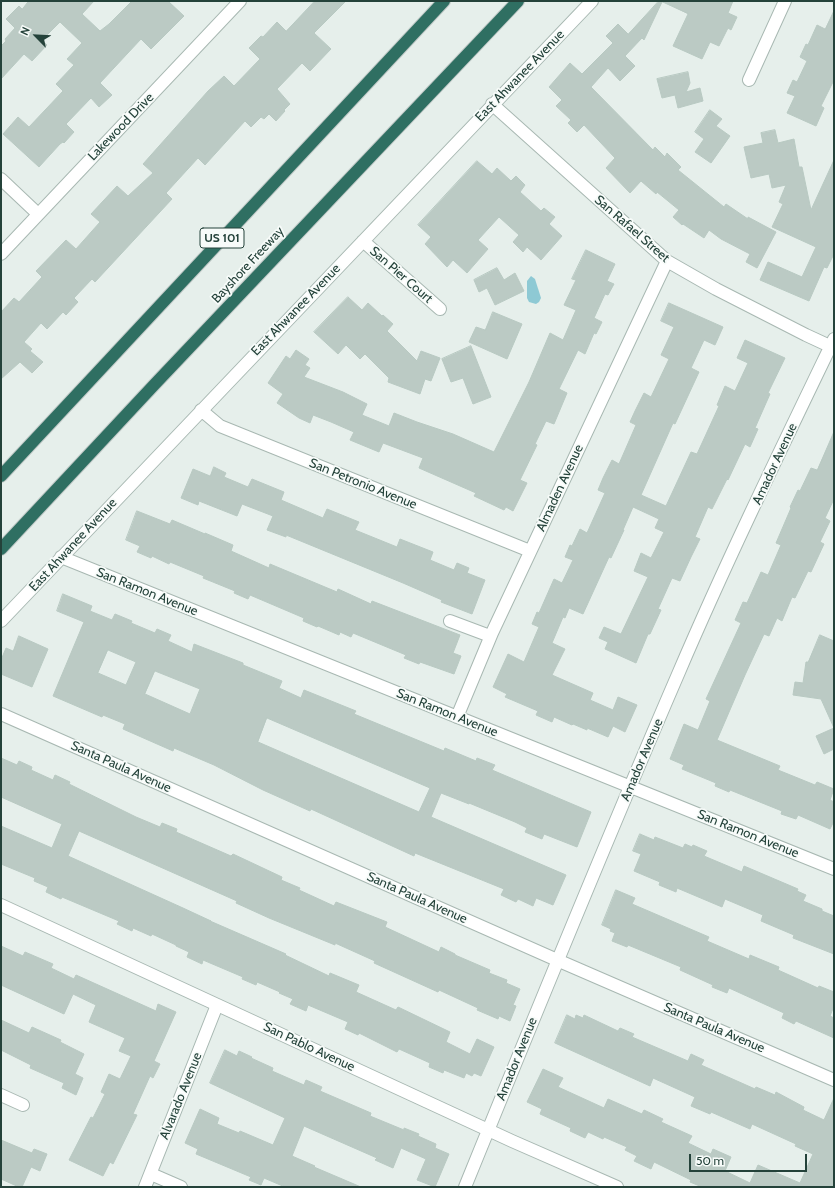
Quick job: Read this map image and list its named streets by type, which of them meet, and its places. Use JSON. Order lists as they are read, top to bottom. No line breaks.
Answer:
{"streets":{"highway":["US 101","Bayshore Freeway"],"street":["East Ahwanee Avenue","Lakewood Drive","San Rafael Street","San Pier Court","Amador Avenue","San Petronio Avenue","Almaden Avenue","San Ramon Avenue","Santa Paula Avenue","San Pablo Avenue","Alvarado Avenue"]},"crossings":[["East Ahwanee Avenue","San Rafael Street"],["East Ahwanee Avenue","San Pier Court"],["East Ahwanee Avenue","San Petronio Avenue"],["East Ahwanee Avenue","San Ramon Avenue"],["San Rafael Street","Amador Avenue"],["San Rafael Street","Almaden Avenue"],["Amador Avenue","San Ramon Avenue"],["Amador Avenue","Santa Paula Avenue"],["Amador Avenue","San Pablo Avenue"],["San Petronio Avenue","Almaden Avenue"],["Almaden Avenue","San Ramon Avenue"],["San Pablo Avenue","Alvarado Avenue"]],"scale_bar":"50 m","north":"top left"}
